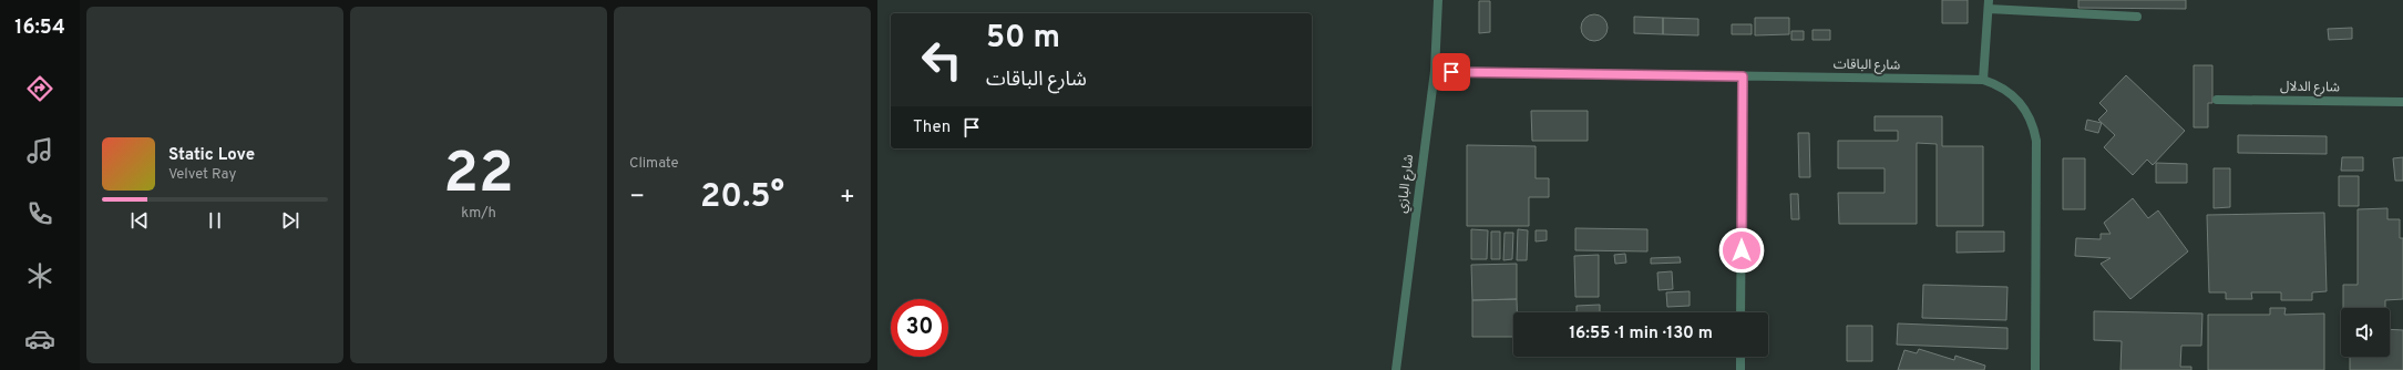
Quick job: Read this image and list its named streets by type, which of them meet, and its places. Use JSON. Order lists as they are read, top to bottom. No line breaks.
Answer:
{"streets":{"street":["شارع الباقات","شارع الدلال","شارع البازي"]},"crossings":[["شارع الباقات","شارع البازي"]],"page":{"tabs":"16:54","tile":[["22","km/h"],"Climate"],"turn":["50 m","شارع الباقات"],"then":"Then","song":["Static Love","Velvet Ray"],"heat":["−","20.5°","+"],"limit":"30","trip":"16:55 · 1 min · 130 m"}}
